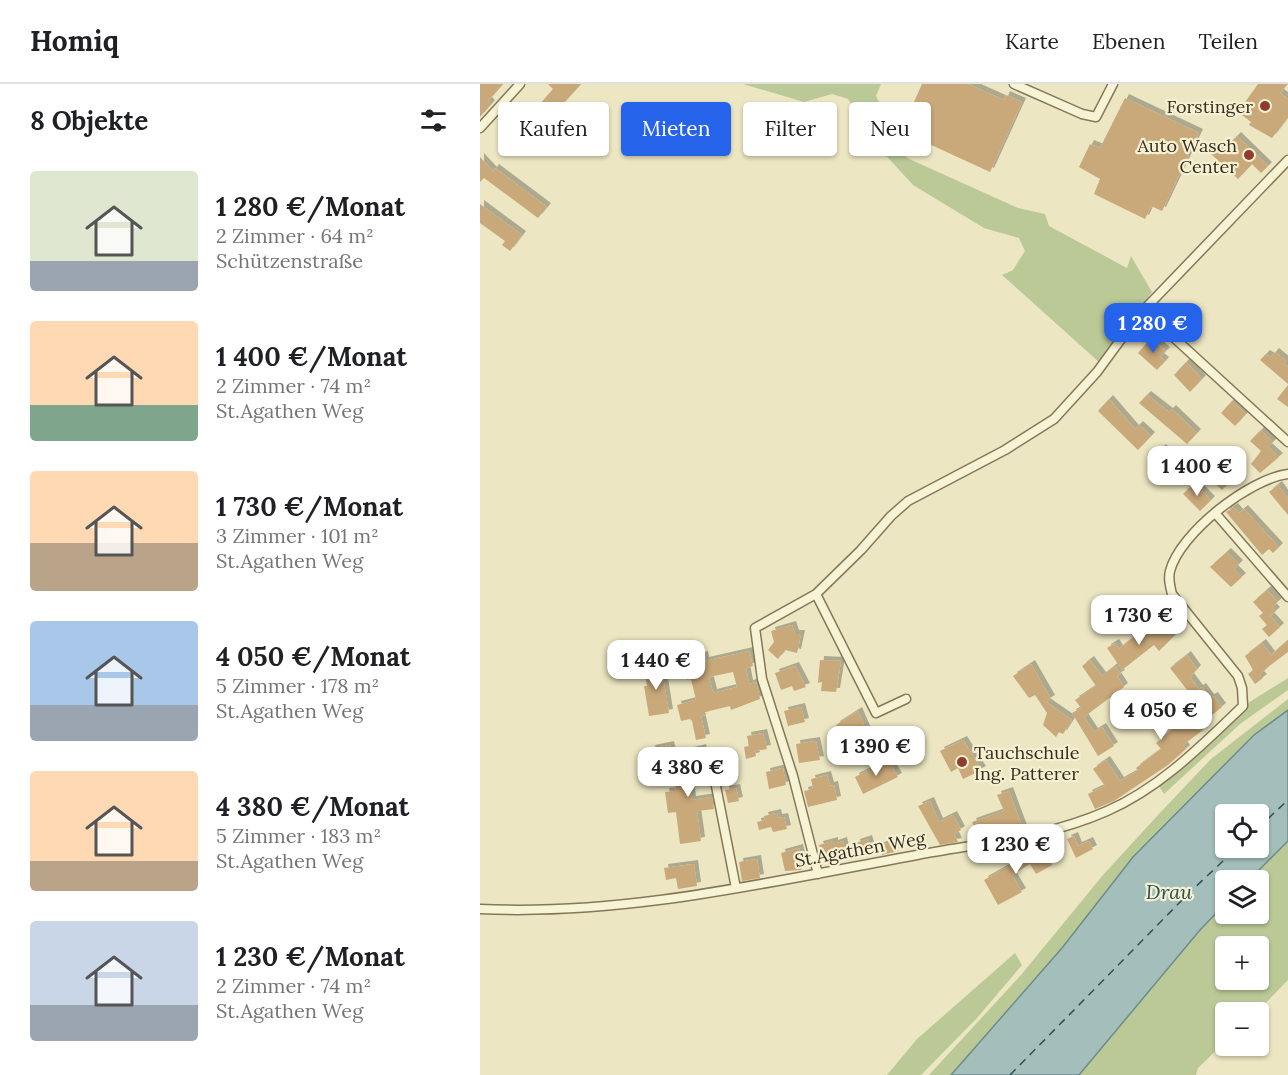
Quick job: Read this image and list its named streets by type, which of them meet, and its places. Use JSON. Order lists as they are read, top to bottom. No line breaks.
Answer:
{"streets":{"street":["St.Agathen Weg"]},"water":["Drau"],"places":["Forstinger","Auto Wasch Center","Tauchschule Ing. Patterer"],"page":{"header":"Homiq","nav":["Karte","Ebenen","Teilen"],"heading":"8 Objekte","chip":["Kaufen","Mieten","Filter","Neu"],"list":[{"name":"1 280 €/Monat","note":"2 Zimmer · 64 m² · Schützenstraße"},{"name":"1 400 €/Monat","note":"2 Zimmer · 74 m² · St.Agathen Weg"},{"name":"1 730 €/Monat","note":"3 Zimmer · 101 m² · St.Agathen Weg"},{"name":"4 050 €/Monat","note":"5 Zimmer · 178 m² · St.Agathen Weg"},{"name":"4 380 €/Monat","note":"5 Zimmer · 183 m² · St.Agathen Weg"},{"name":"1 230 €/Monat","note":"2 Zimmer · 74 m² · St.Agathen Weg"}],"price":["1 280 €","1 400 €","1 730 €","1 440 €","4 050 €","1 390 €","4 380 €","1 230 €"],"map_buttons":["+","−"]}}
